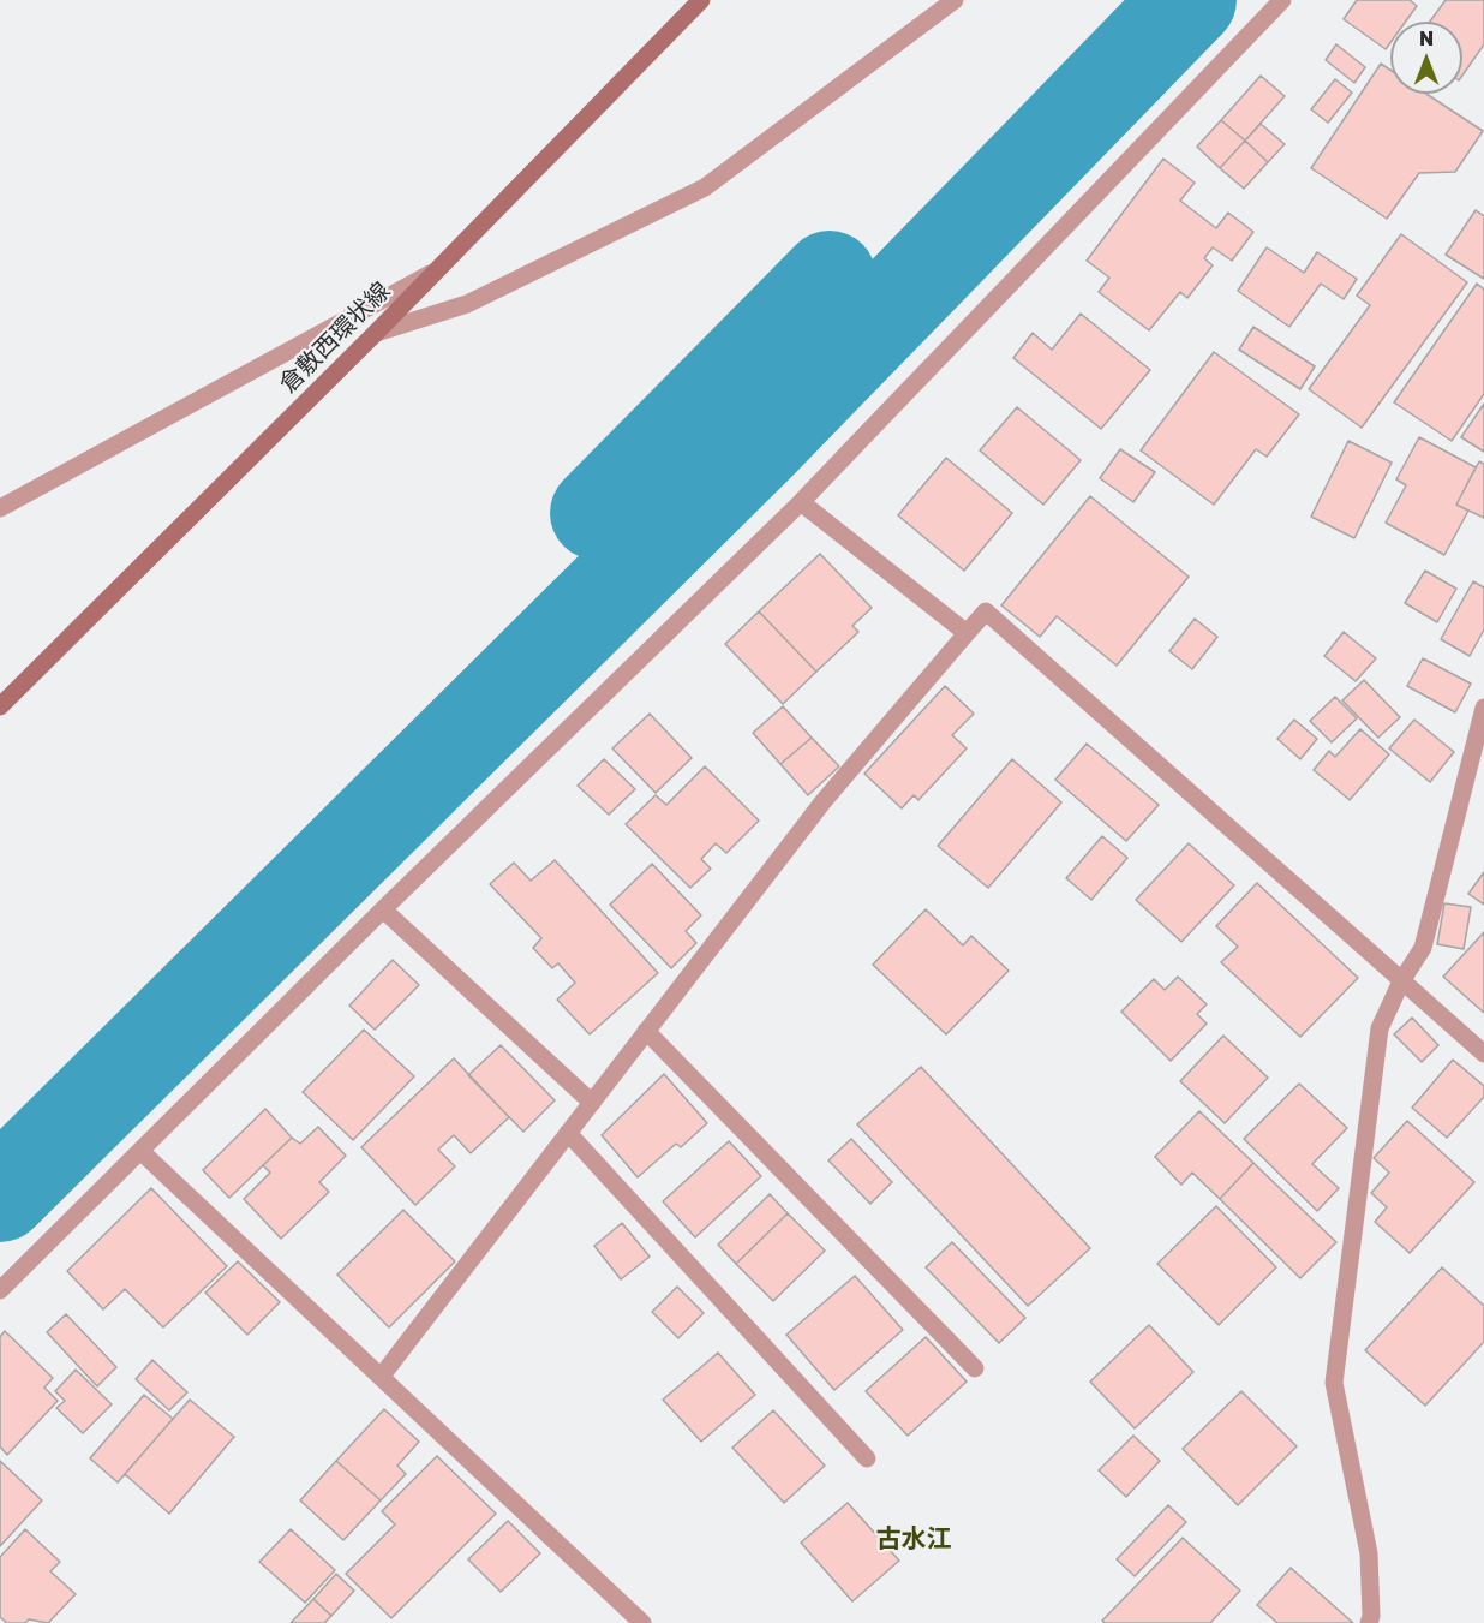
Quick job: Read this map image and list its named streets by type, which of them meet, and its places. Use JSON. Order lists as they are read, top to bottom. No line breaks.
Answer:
{"streets":{"main road":["倉敷西環状線"]},"districts":["古水江"],"north":"top"}
